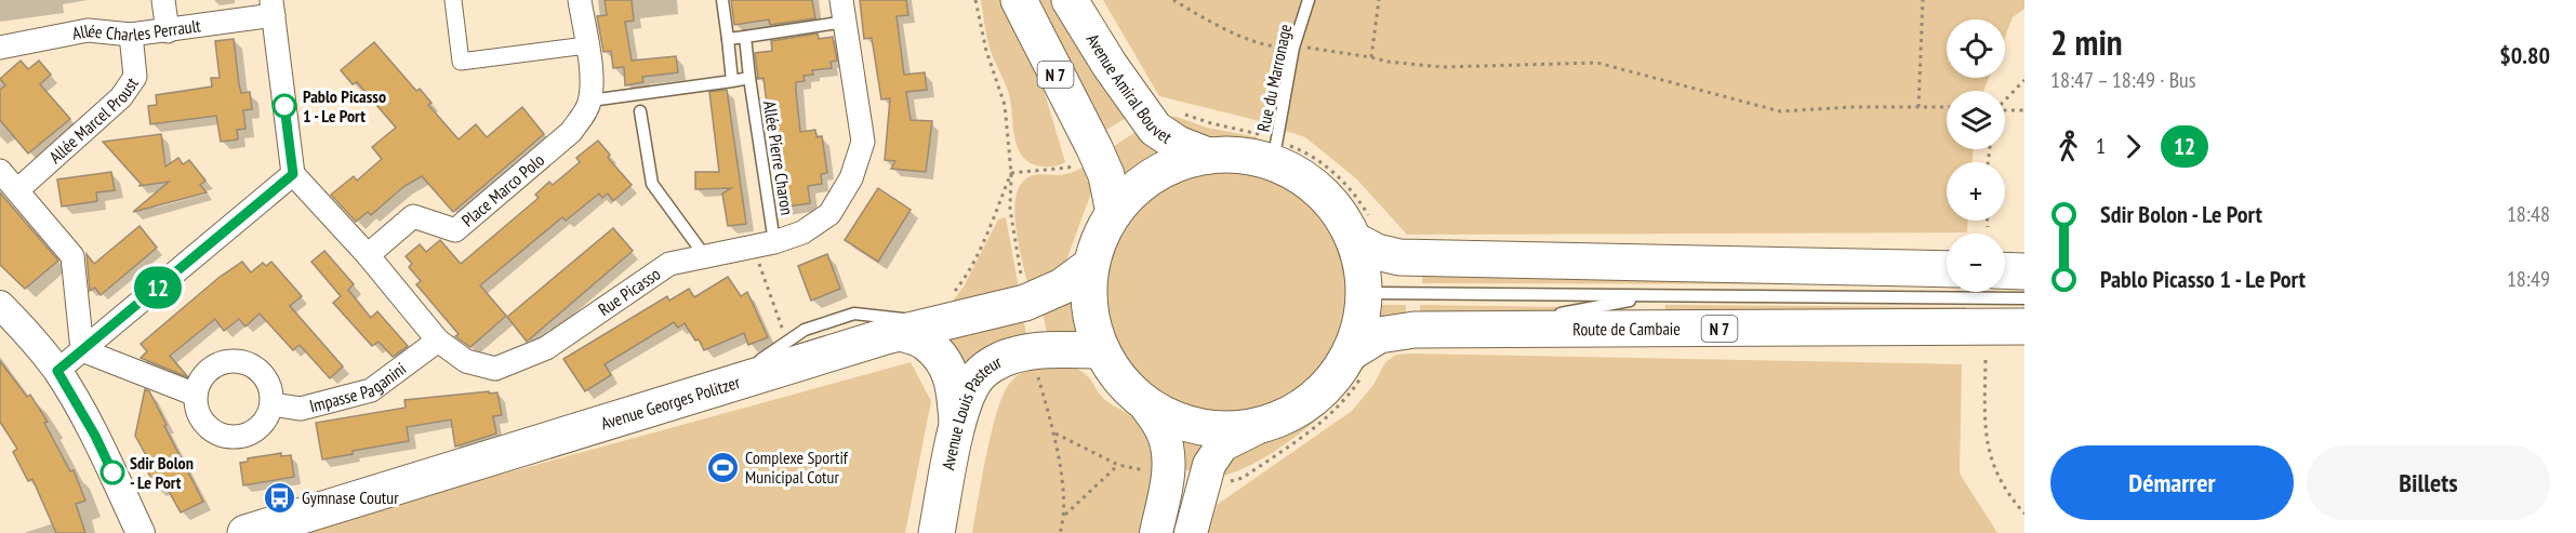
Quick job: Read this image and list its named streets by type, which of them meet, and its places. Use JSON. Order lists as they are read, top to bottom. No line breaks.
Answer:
{"streets":{"main road":["N 7","Avenue Amiral Bouvet","Route de Cambaie","Avenue Georges Politzer","Avenue Louis Pasteur"],"street":["Allée Charles Perrault","Allée Marcel Proust","Place Marco Polo","Rue Picasso","Impasse Paganini"],"lane":["Rue du Marronage","Allée Pierre Charon"]},"crossings":[["Allée Charles Perrault","Allée Marcel Proust"],["Allée Pierre Charon","Rue Picasso"],["Place Marco Polo","Rue Picasso"],["Rue Picasso","Impasse Paganini"]],"places":{"other":["Pablo Picasso 1 - Le Port","Sdir Bolon - Le Port"],"sports":["Complexe Sportif Municipal Cotur"],"bus stop":["Gymnase Coutur"]},"lines":["bus line 12"],"page":{"on_map":"12","heading":["2 min","18:47 – 18:49 · Bus","$0.80"],"map_buttons":["+","−"],"legs":["1","12"],"list":[{"name":"Sdir Bolon - Le Port","value":"18:48"},{"name":"Pablo Picasso 1 - Le Port","value":"18:49"}],"buttons":["Démarrer","Billets"]}}
